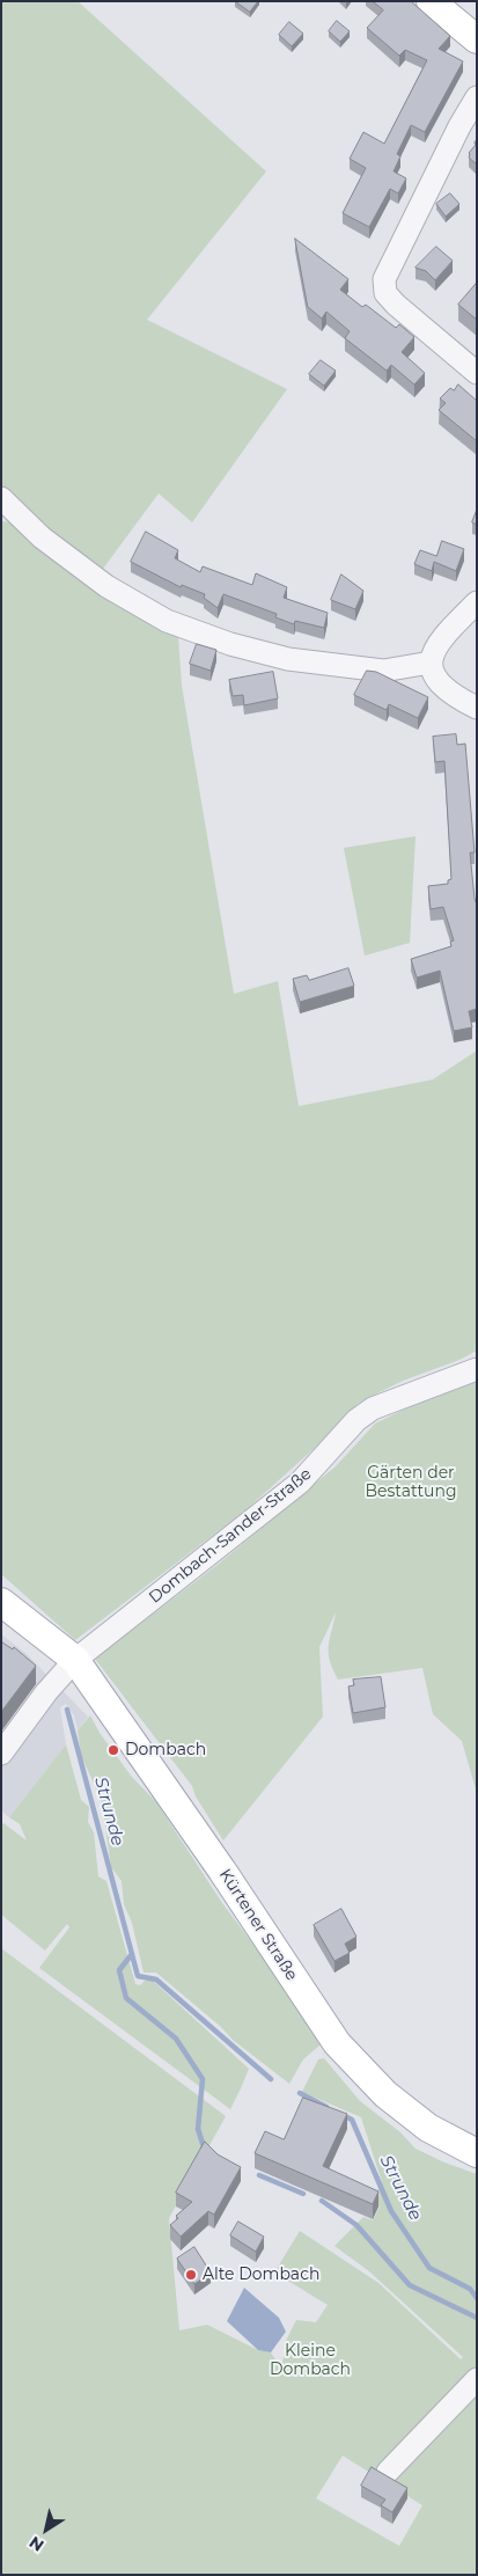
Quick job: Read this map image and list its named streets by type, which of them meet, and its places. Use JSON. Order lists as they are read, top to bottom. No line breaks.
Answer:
{"streets":{"main road":["Kürtener Straße"],"street":["Dombach-Sander-Straße"]},"crossings":[["Dombach-Sander-Straße","Kürtener Straße"]],"water":["Strunde"],"parks":["Gärten der Bestattung","Kleine Dombach"],"places":["Dombach","Alte Dombach"],"north":"bottom left"}
